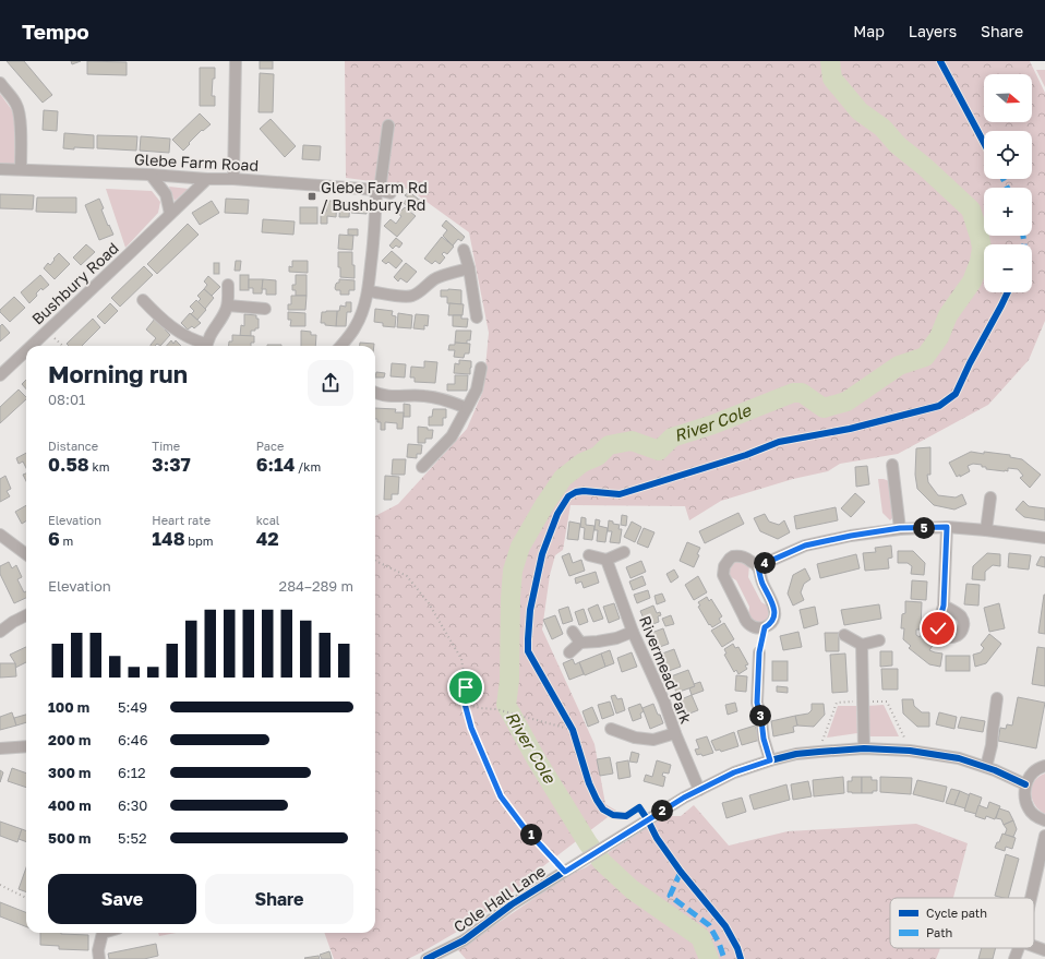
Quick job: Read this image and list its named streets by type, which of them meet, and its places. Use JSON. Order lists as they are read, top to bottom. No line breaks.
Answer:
{"streets":{"street":["Glebe Farm Road","Bushbury Road","Rivermead Park","Cole Hall Lane"]},"crossings":[["Glebe Farm Road","Bushbury Road"],["Rivermead Park","Cole Hall Lane"]],"water":["River Cole"],"places":{"transit":["Glebe Farm Rd / Bushbury Rd"]},"legend":["Cycle path","Path"],"north":"right","page":{"header":"Tempo","nav":["Map","Layers","Share"],"map_buttons":["+","−"],"heading":["Morning run","08:01"],"stats":[["Distance","0.58 km"],["Time","3:37"],["Pace","6:14 /km"],["Elevation","6 m"],["Heart rate","148 bpm"],["kcal","42"]],"pins":["5","4","3","2","1"],"chart":["Elevation","284–289 m"],"list":[{"name":"100 m","note":"5:49"},{"name":"200 m","note":"6:46"},{"name":"300 m","note":"6:12"},{"name":"400 m","note":"6:30"},{"name":"500 m","note":"5:52"}],"buttons":["Save","Share"]}}
